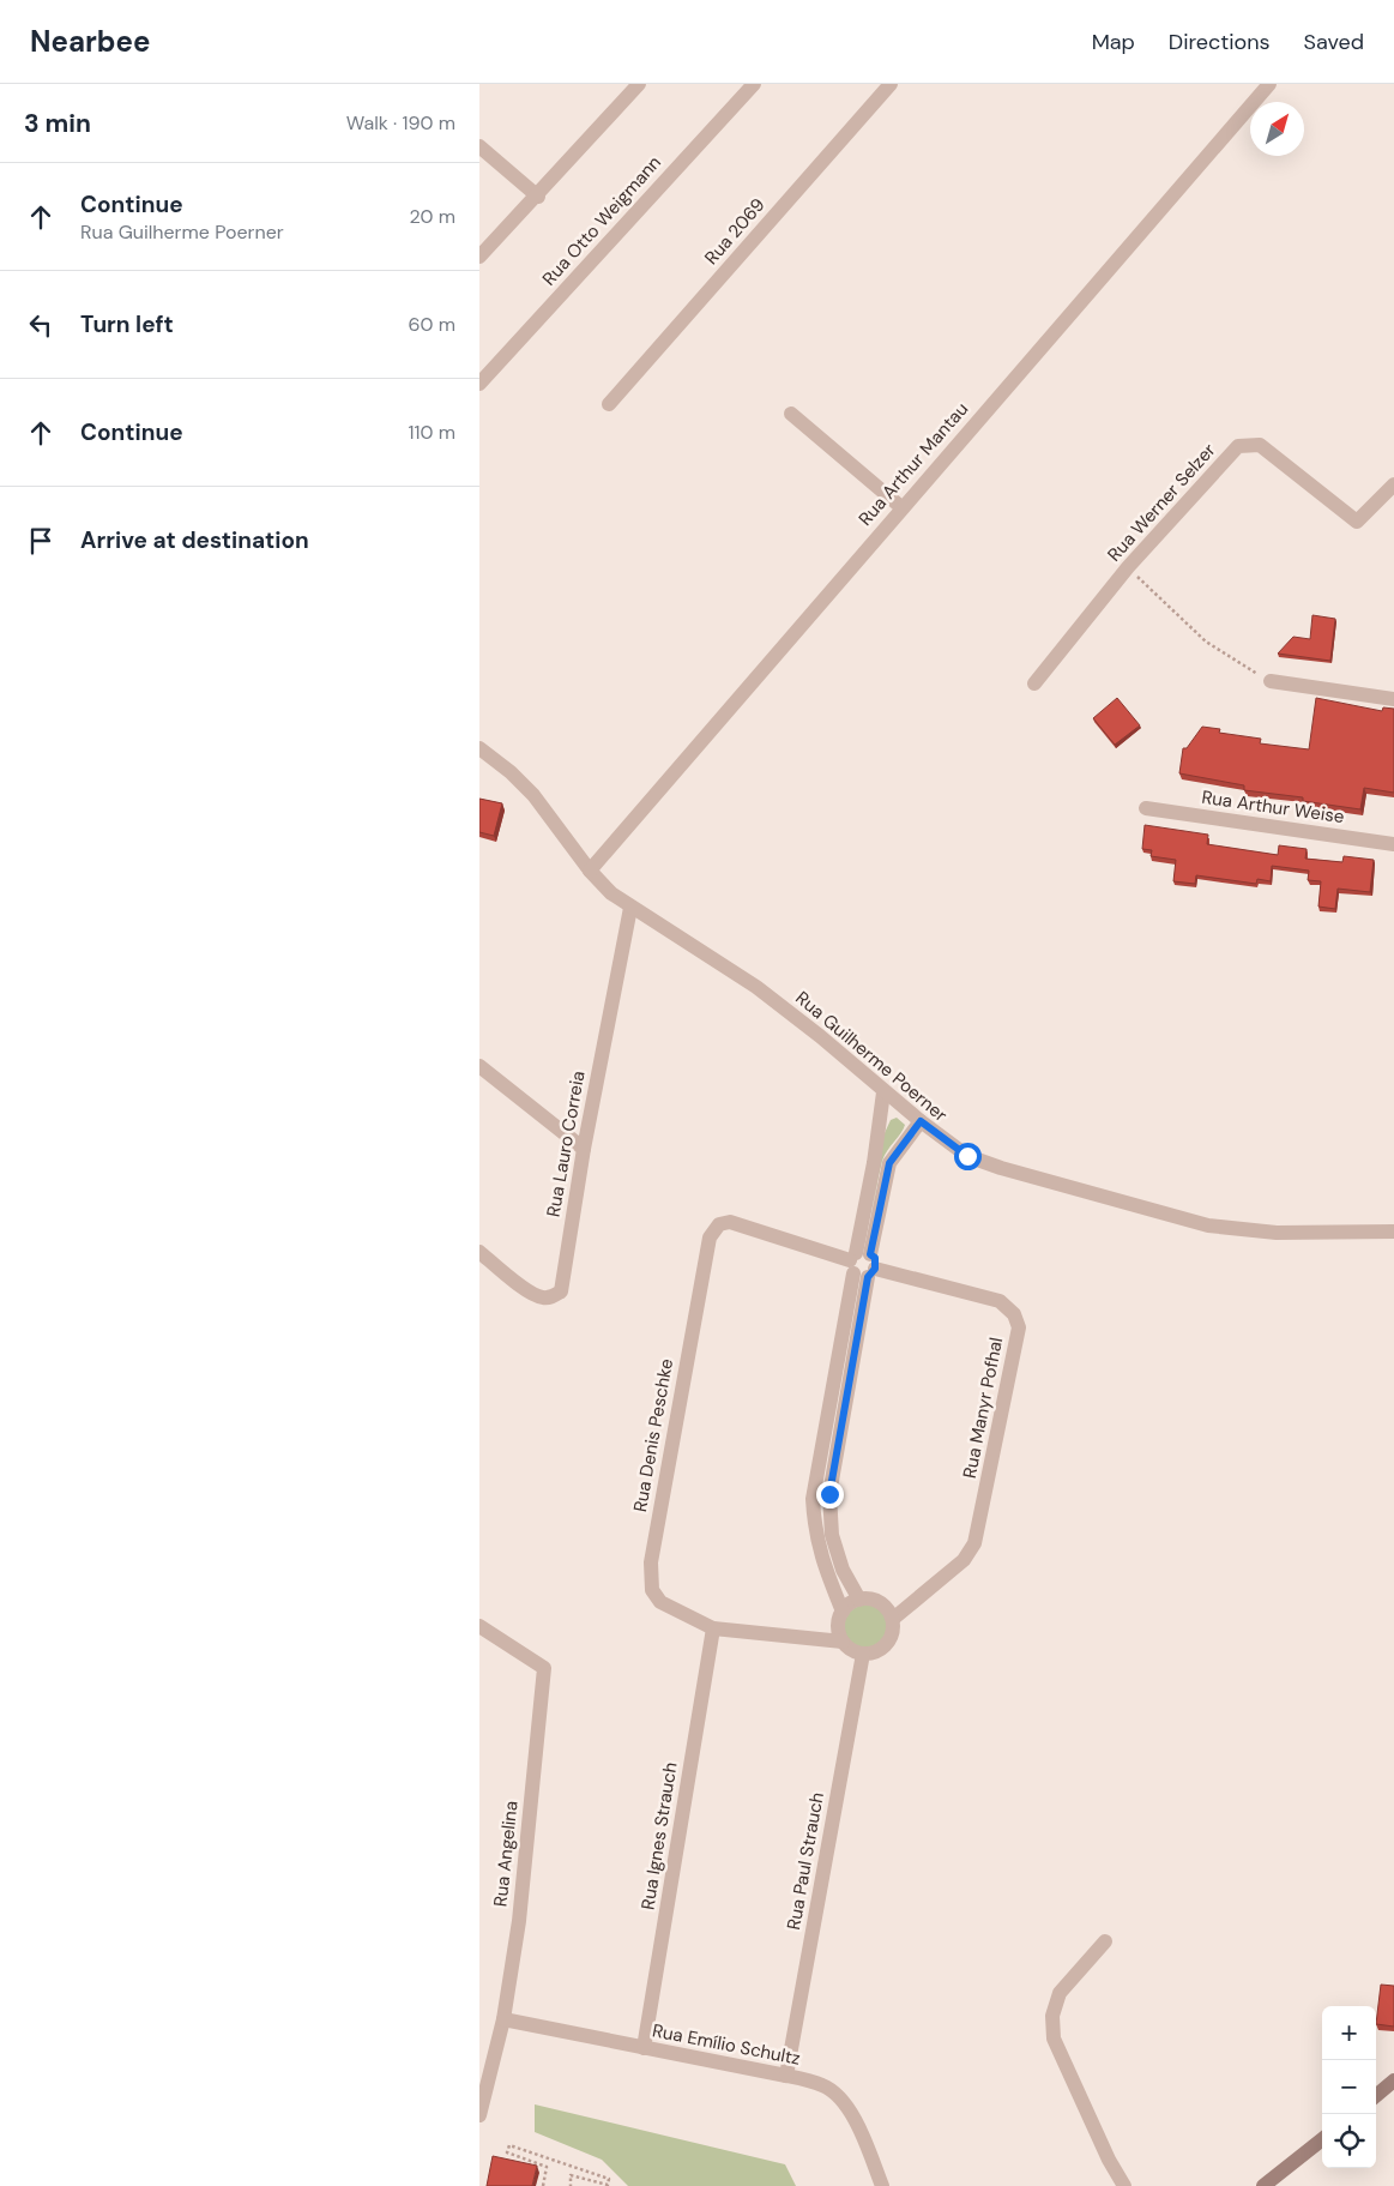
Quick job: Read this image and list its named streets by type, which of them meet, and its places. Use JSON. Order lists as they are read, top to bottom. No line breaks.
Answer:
{"streets":{"street":["Rua Otto Weigmann","Rua 2069","Rua Arthur Mantau","Rua Werner Selzer","Rua Arthur Weise","Rua Guilherme Poerner","Rua Lauro Correia","Rua Manyr Pofhal","Rua Denis Peschke","Rua Ignes Strauch","Rua Angelina","Rua Paul Strauch","Rua Emílio Schultz"]},"crossings":[["Rua Arthur Mantau","Rua Guilherme Poerner"],["Rua Guilherme Poerner","Rua Lauro Correia"],["Rua Manyr Pofhal","Rua Denis Peschke"],["Rua Manyr Pofhal","Rua Paul Strauch"],["Rua Denis Peschke","Rua Ignes Strauch"],["Rua Denis Peschke","Rua Paul Strauch"],["Rua Ignes Strauch","Rua Emílio Schultz"],["Rua Angelina","Rua Emílio Schultz"],["Rua Paul Strauch","Rua Emílio Schultz"]],"north":"top right","page":{"header":"Nearbee","nav":["Map","Directions","Saved"],"heading":["3 min","Walk · 190 m"],"list":[["Continue","Rua Guilherme Poerner","20 m"],["Turn left","60 m"],["Continue","110 m"],"Arrive at destination"],"map_buttons":["+","−"]}}
